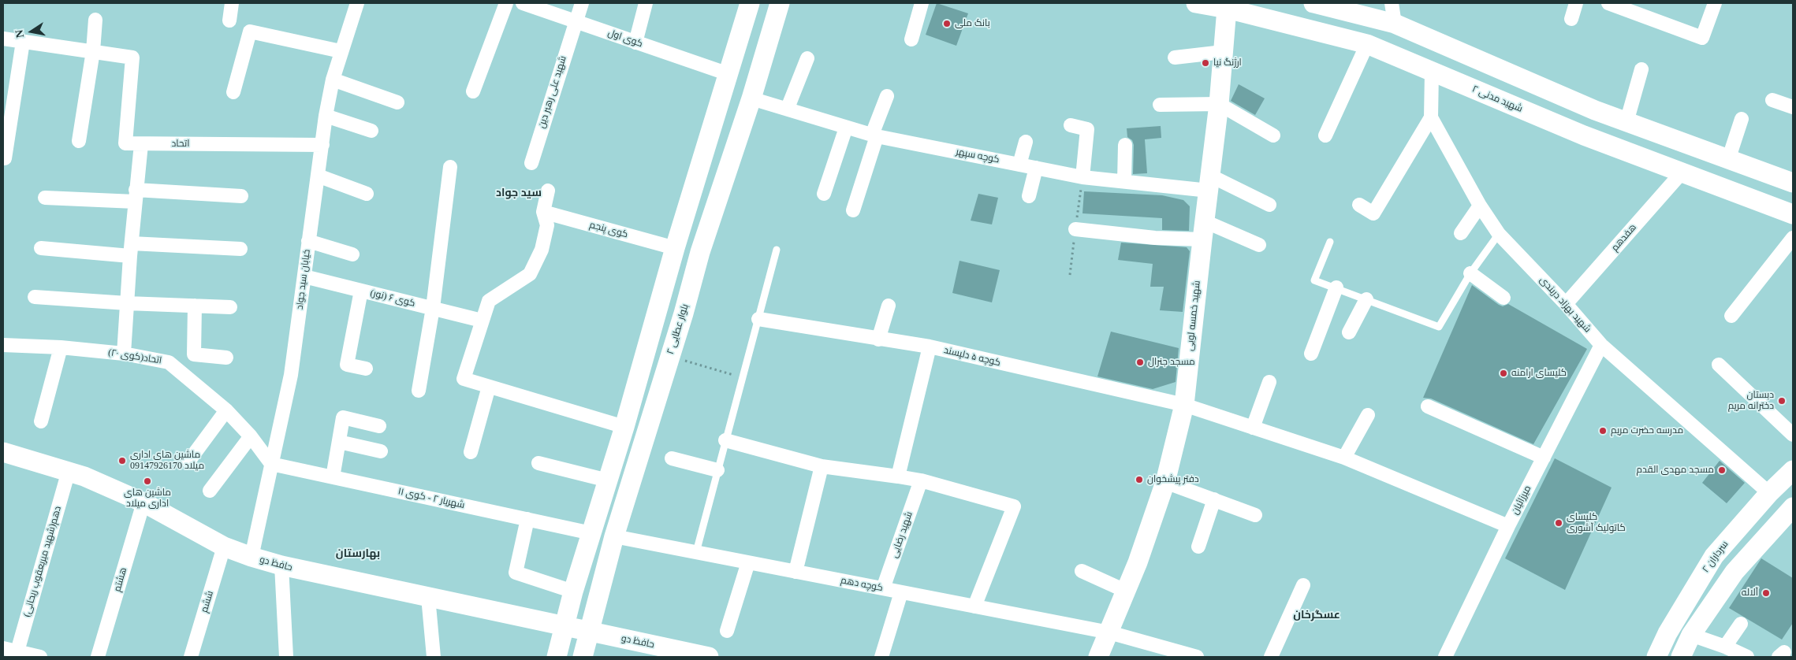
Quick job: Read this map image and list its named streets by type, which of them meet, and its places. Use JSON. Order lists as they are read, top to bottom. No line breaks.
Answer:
{"streets":{"street":["کوی اول","شهید علی رهبر دین","شهید مدنی ۲","اتحاد","کوچه سپهر","کوی پنجم","هفدهم","خیابان سید جواد","کوی ۶ (نور)","شهید بهزاد دربندی","شهید خمسه لویی","بلوار عطایی ۲","اتحاد(کوی ۲۰)","کوچه ۵ دلپسند","شهریار ۲ - کوی ۱۱","میرزائیان","شهید رضایی","سرداران ۲","دهم(شهید میریعقوب ریحانی)","حافظ دو","هشتم","کوچه دهم","ششم"]},"crossings":[["کوی اول","شهید علی رهبر دین"],["شهید مدنی ۲","هفدهم"],["شهید مدنی ۲","شهید بهزاد دربندی"],["شهید مدنی ۲","شهید خمسه لویی"],["اتحاد","خیابان سید جواد"],["کوچه سپهر","شهید خمسه لویی"],["کوچه سپهر","بلوار عطایی ۲"],["هفدهم","شهید بهزاد دربندی"],["خیابان سید جواد","کوی ۶ (نور)"],["خیابان سید جواد","اتحاد(کوی ۲۰)"],["خیابان سید جواد","شهریار ۲ - کوی ۱۱"],["خیابان سید جواد","حافظ دو"],["شهید بهزاد دربندی","میرزائیان"],["شهید بهزاد دربندی","سرداران ۲"],["شهید خمسه لویی","کوچه ۵ دلپسند"],["شهید خمسه لویی","کوچه دهم"],["بلوار عطایی ۲","حافظ دو"],["بلوار عطایی ۲","کوچه دهم"],["اتحاد(کوی ۲۰)","شهریار ۲ - کوی ۱۱"],["کوچه ۵ دلپسند","میرزائیان"],["شهید رضایی","کوچه دهم"],["دهم(شهید میریعقوب ریحانی)","حافظ دو"],["حافظ دو","هشتم"],["حافظ دو","ششم"]],"districts":["سید جواد","بهارستان","عسگرخان"],"places":["بانک ملی","ارژنگ نیا","مسجد جنرال","کلیسای ارامنه","دبستان دخترانه مریم","مدرسه حضرت مریم","ماشین های اداری میلاد 09147926170","مسجد مهدی القدم","دفتر پیشخوان","ماشین های اداری میلاد","کلیسای کاتولیک آشوری","آلاله"],"north":"left"}
